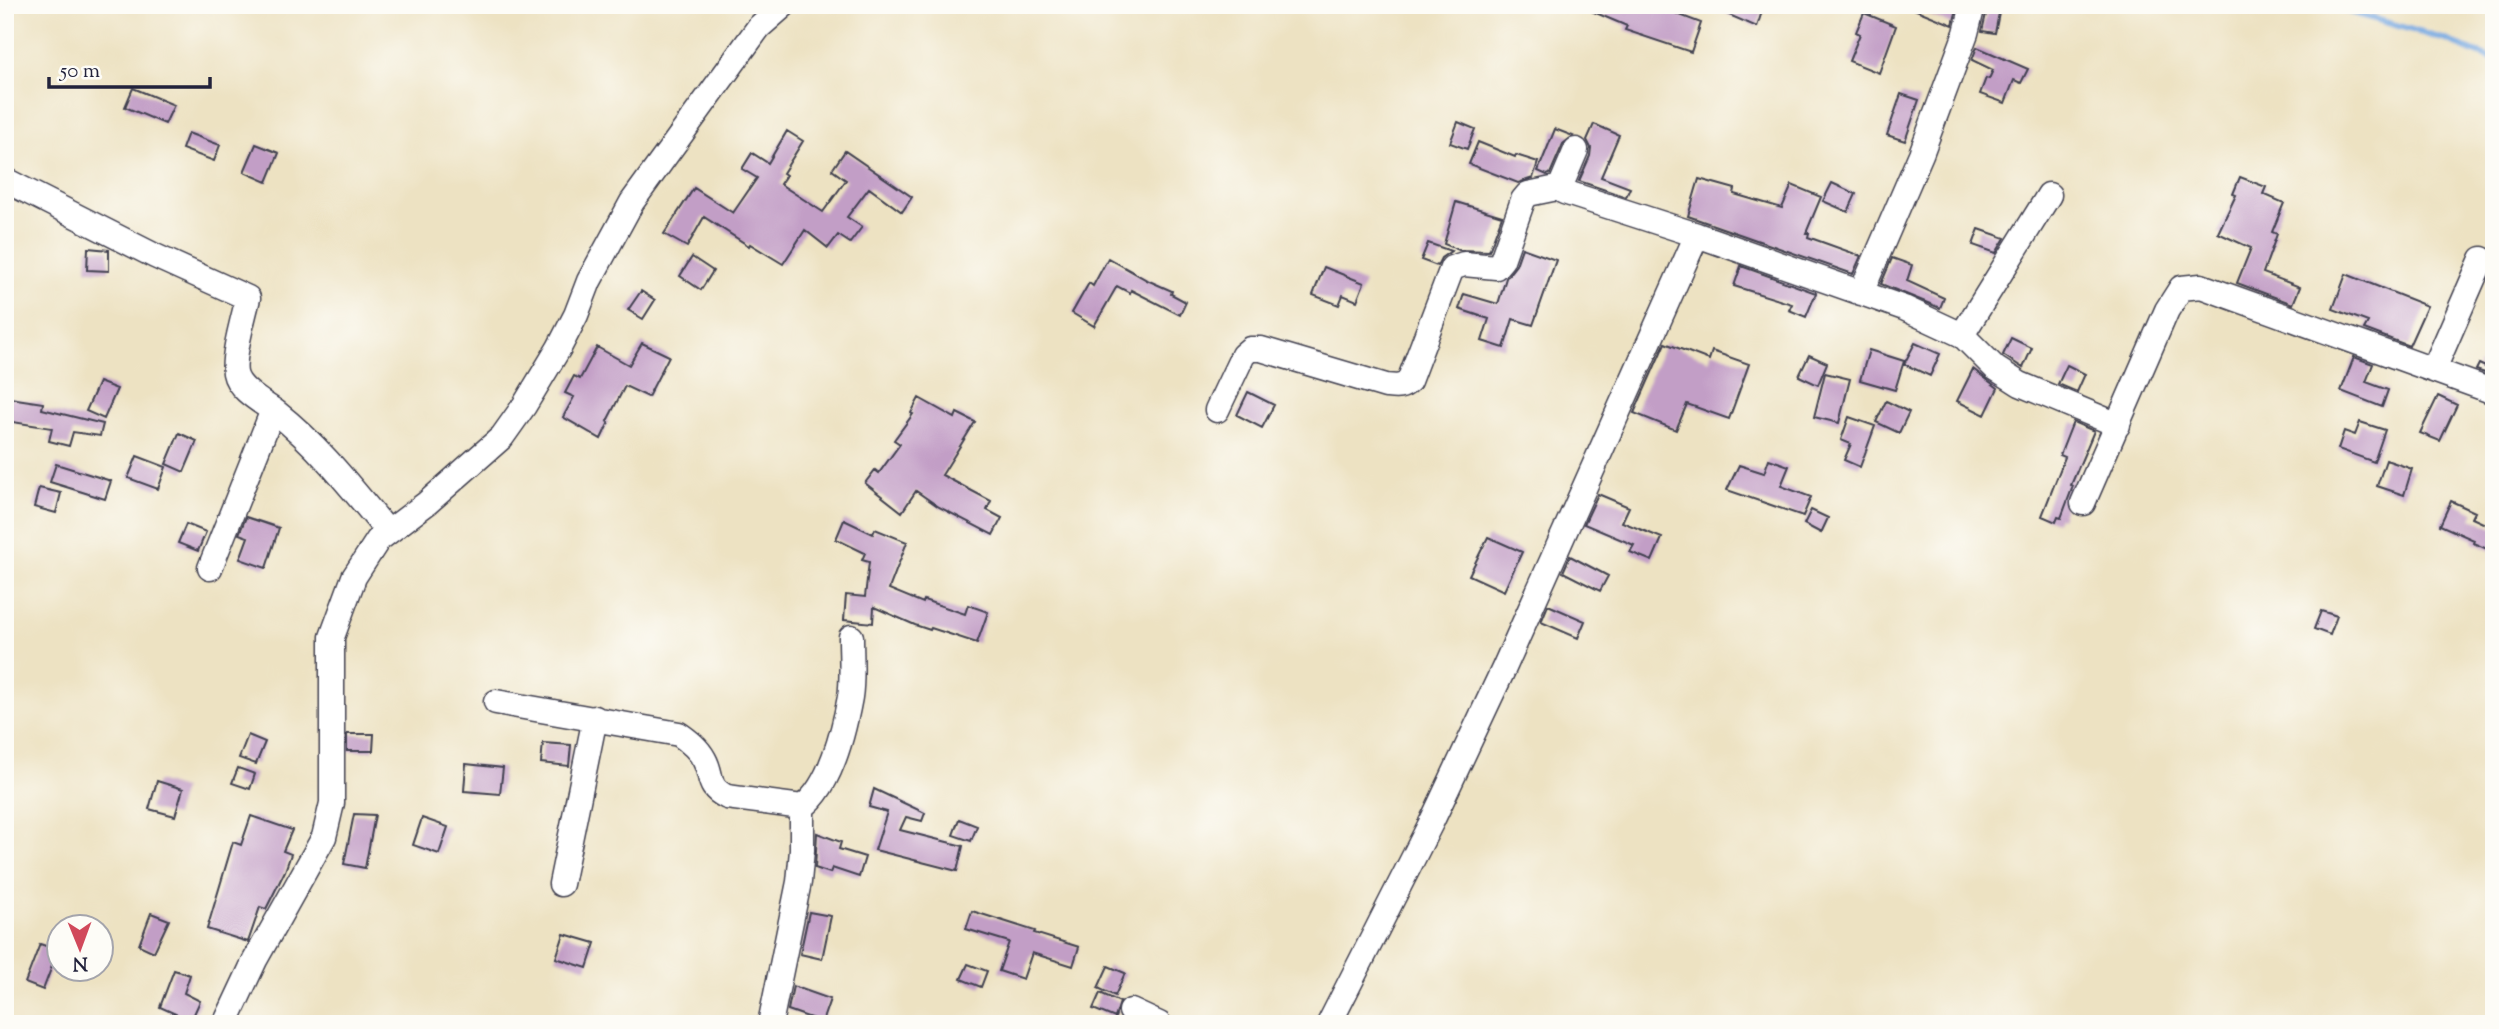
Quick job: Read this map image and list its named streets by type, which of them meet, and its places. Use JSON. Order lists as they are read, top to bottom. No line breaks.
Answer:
{"scale_bar":"50 m","north":"bottom"}
